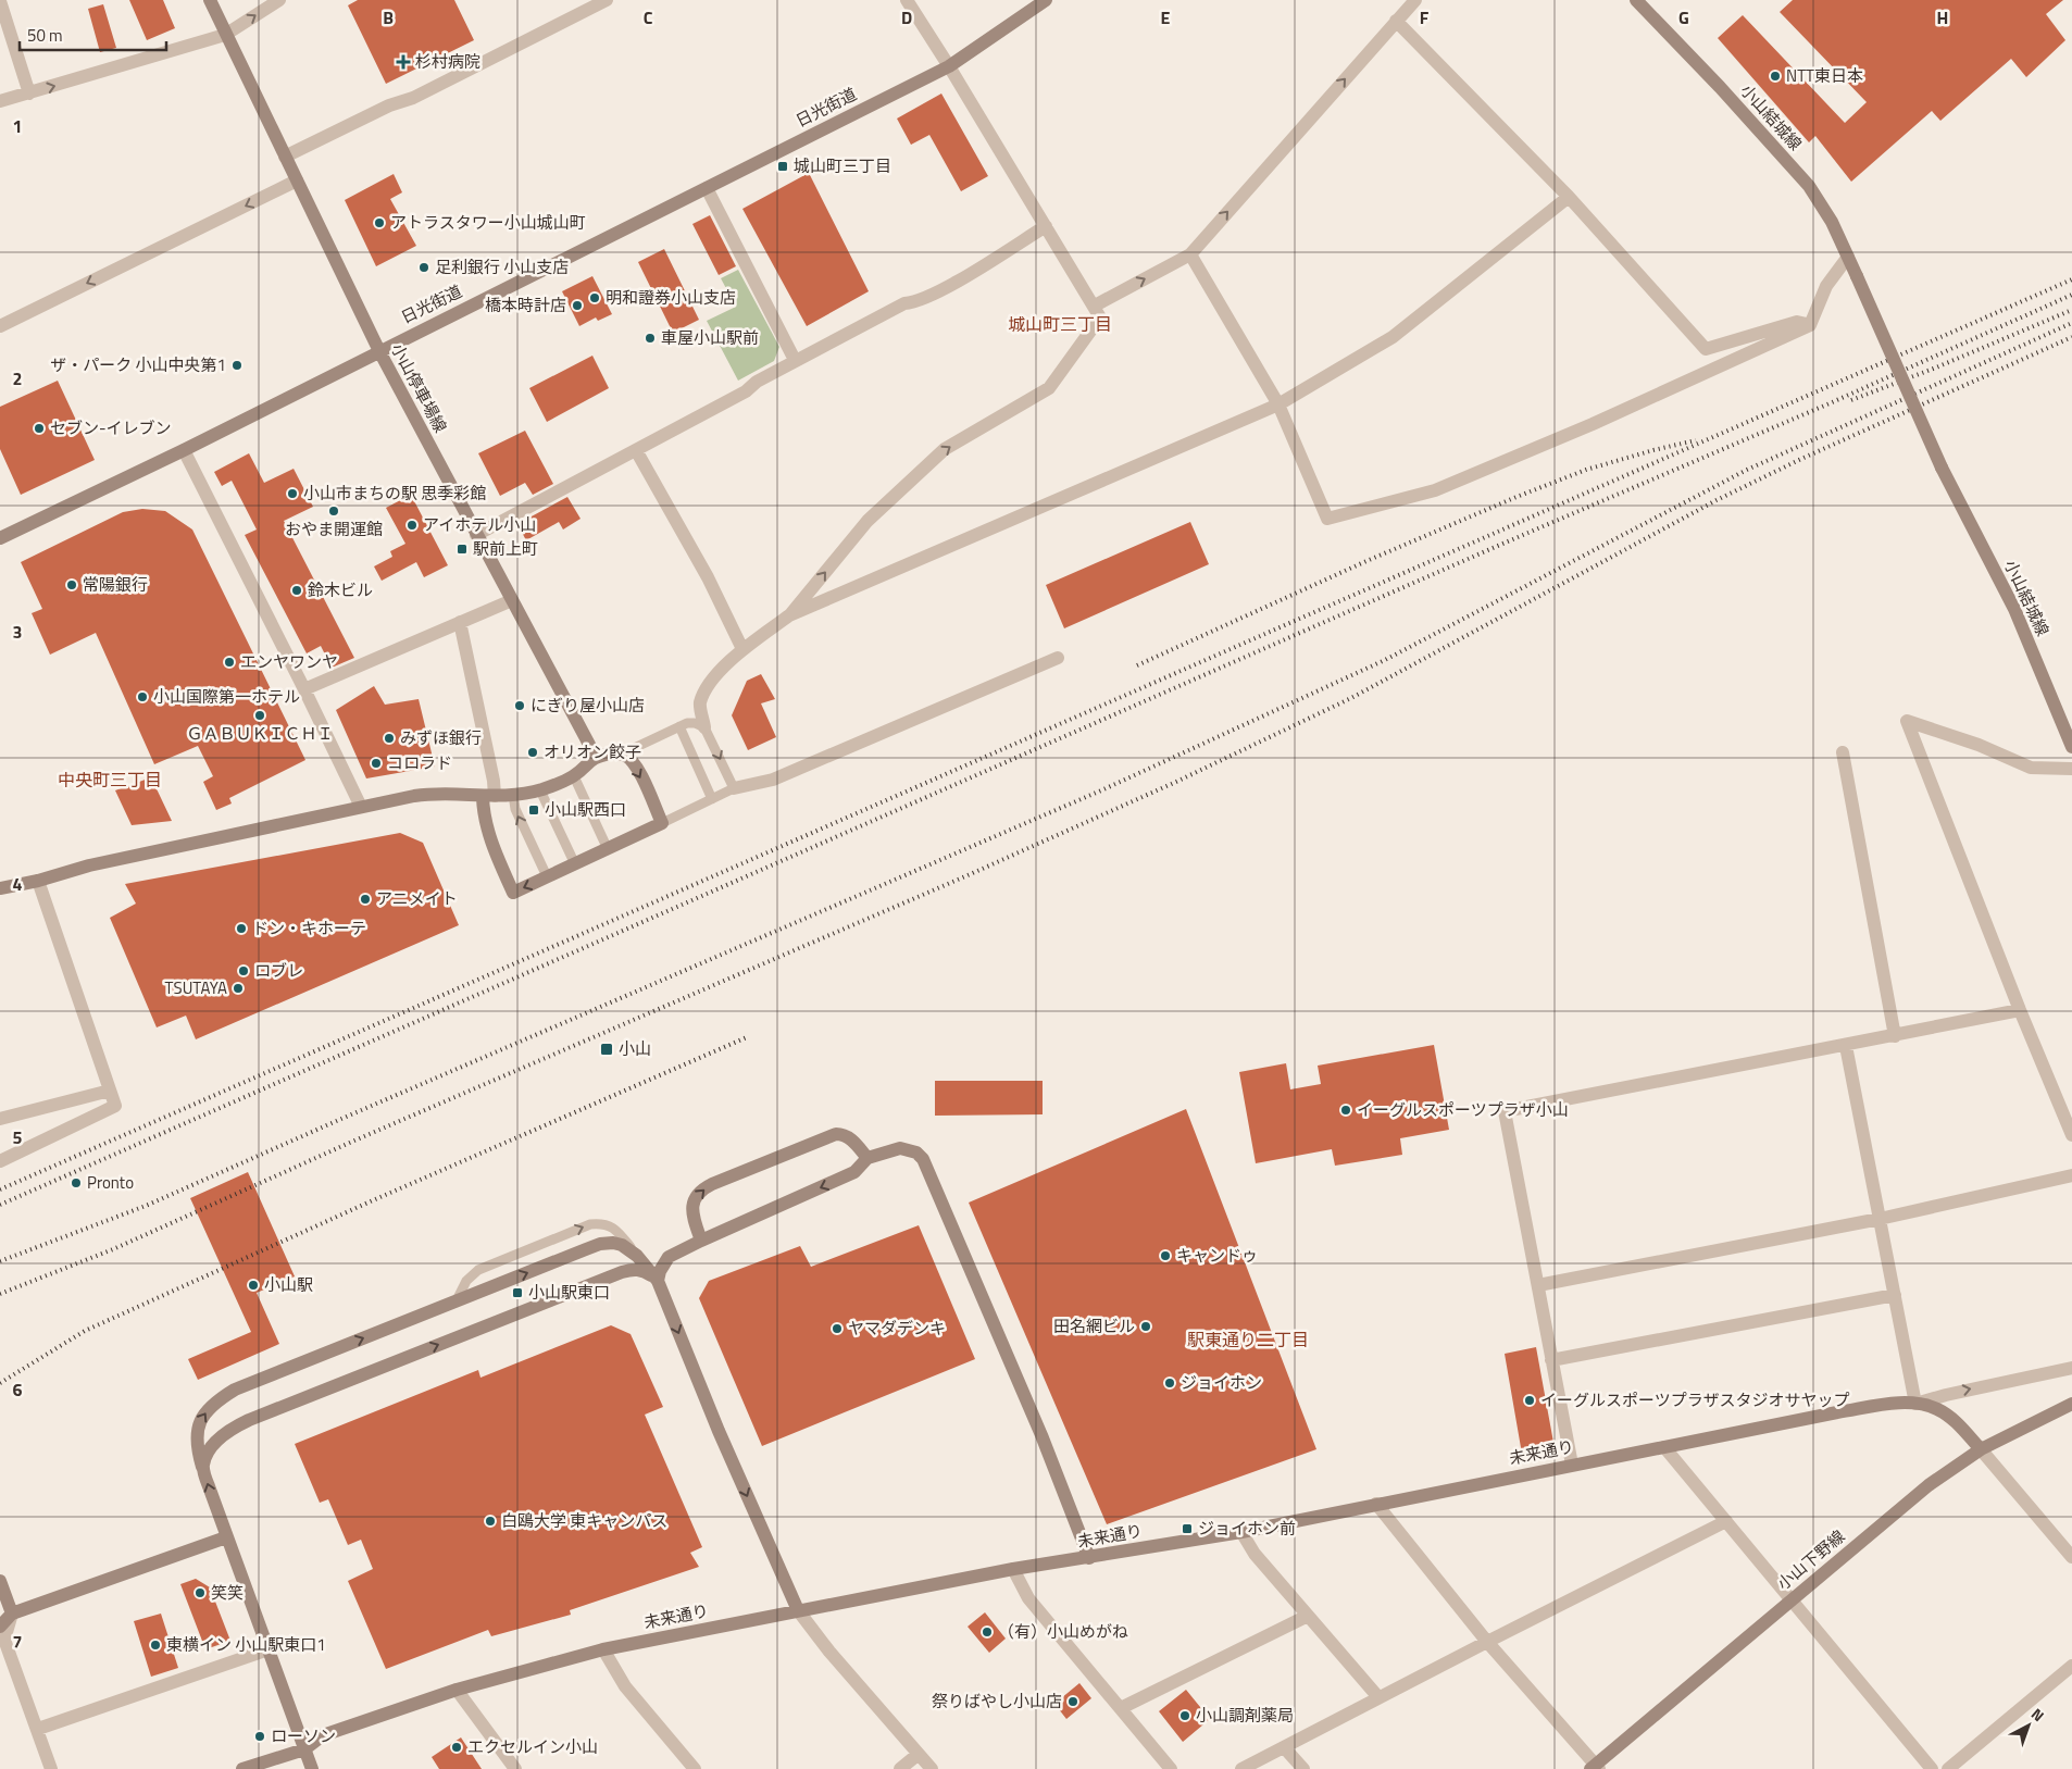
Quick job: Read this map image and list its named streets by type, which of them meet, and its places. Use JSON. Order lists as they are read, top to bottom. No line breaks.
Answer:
{"streets":{"street":["日光街道","小山結城線","小山停車場線","未来通り","小山下野線"]},"crossings":[["日光街道","小山停車場線"],["未来通り","小山下野線"]],"districts":["城山町三丁目","中央町三丁目","駅東通り二丁目"],"places":{"health":["杉村病院"],"other":["NTT東日本","アトラスタワー小山城山町","足利銀行 小山支店","明和證券小山支店","橋本時計店","車屋小山駅前","ザ・パーク 小山中央第1","セブン-イレブン","小山市まちの駅 思季彩館","おやま開運館","アイホテル小山","常陽銀行","鈴木ビル","エンヤワンヤ","小山国際第一ホテル","にぎり屋小山店","ＧＡＢＵＫＩＣＨＩ","みずほ銀行","オリオン餃子","コロラド","アニメイト","ドン・キホーテ","ロブレ","TSUTAYA","イーグルスポーツプラザ小山","Pronto","キャンドゥ","小山駅","田名網ビル","ヤマダデンキ","ジョイホン","イーグルスポーツプラザスタジオサヤップ","白鴎大学 東キャンパス","笑笑","（有）小山めがね","東横イン 小山駅東口1","祭りばやし小山店","小山調剤薬局","ローソン","エクセルイン小山"],"transit":["城山町三丁目","駅前上町","小山駅西口","小山","小山駅東口","ジョイホン前"]},"scale_bar":"50 m","north":"top right","grid":{"columns":["B","C","D","E","F","G","H"],"rows":["1","2","3","4","5","6","7"]}}
